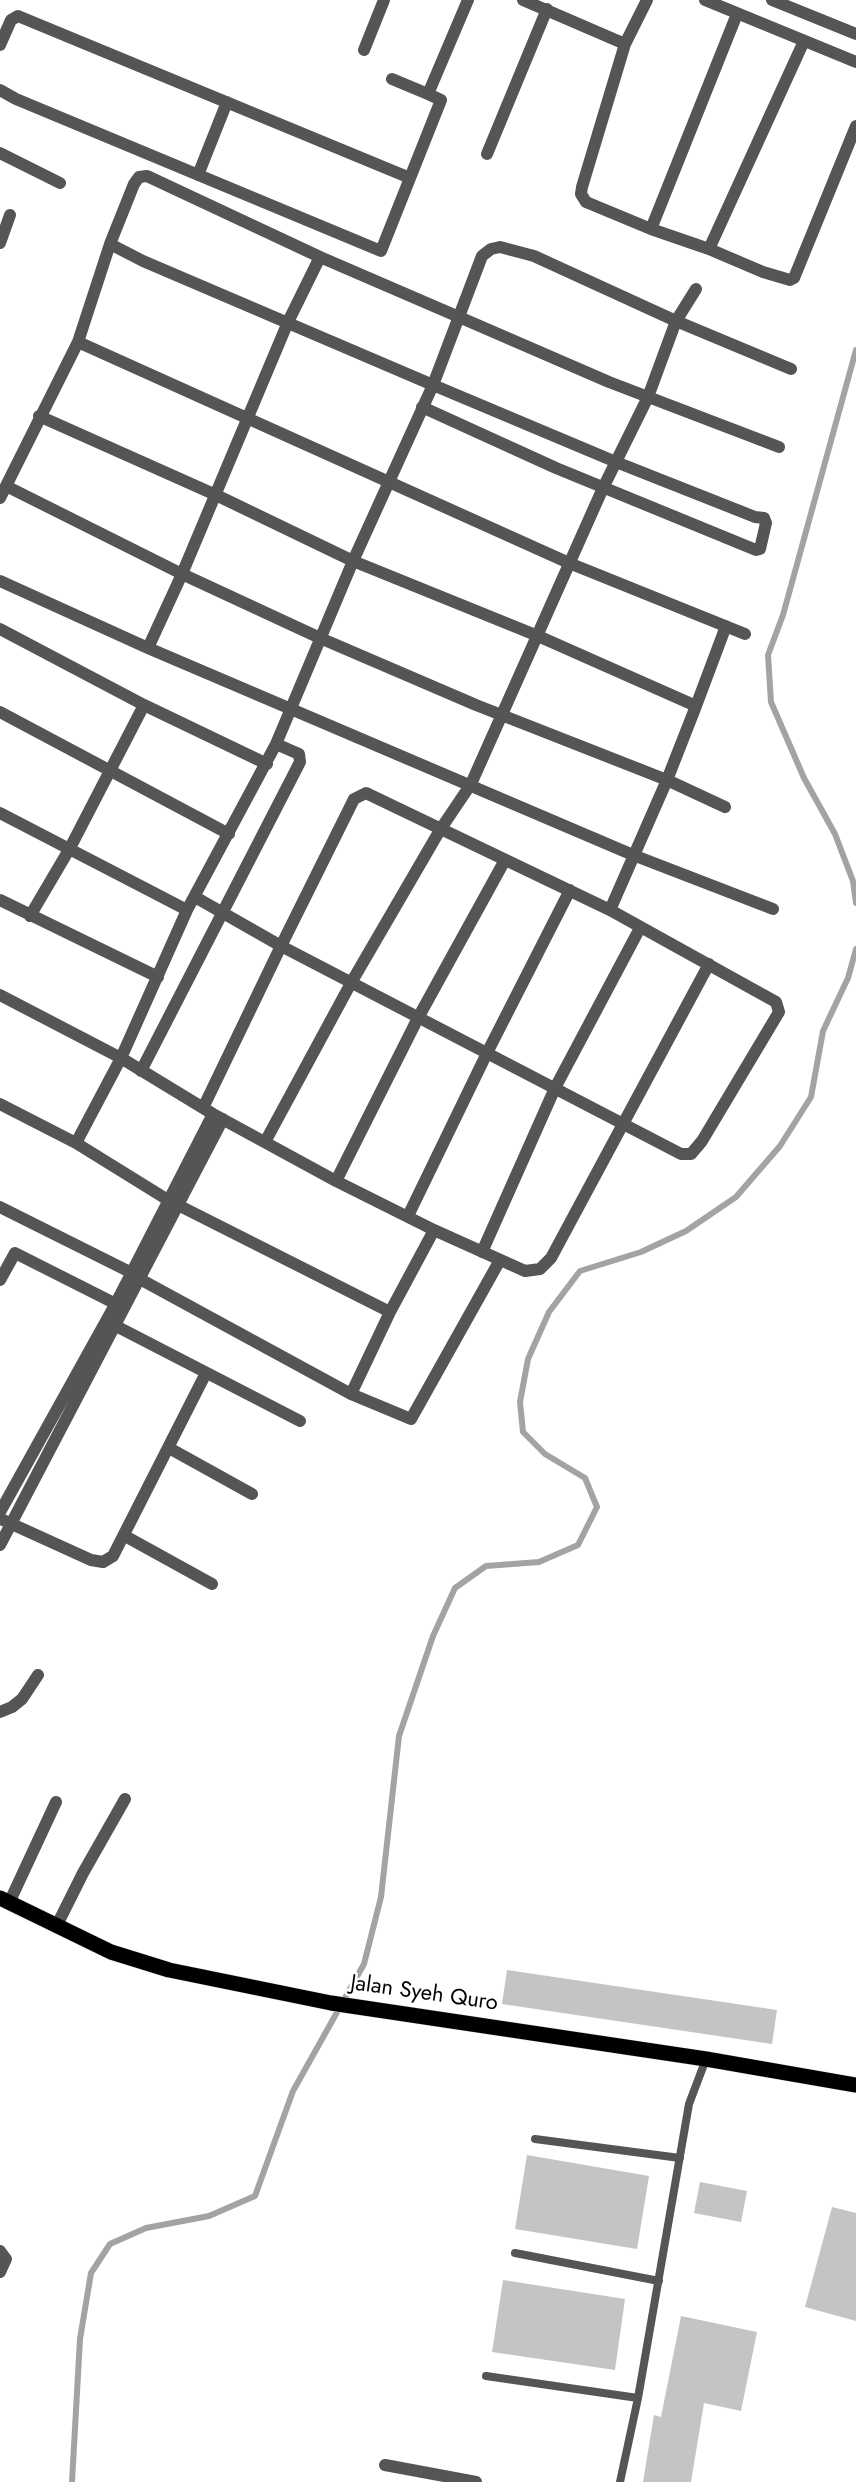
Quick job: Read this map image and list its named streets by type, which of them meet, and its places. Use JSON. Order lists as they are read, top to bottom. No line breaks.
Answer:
{"streets":{"main road":["Jalan Syeh Quro"]}}
